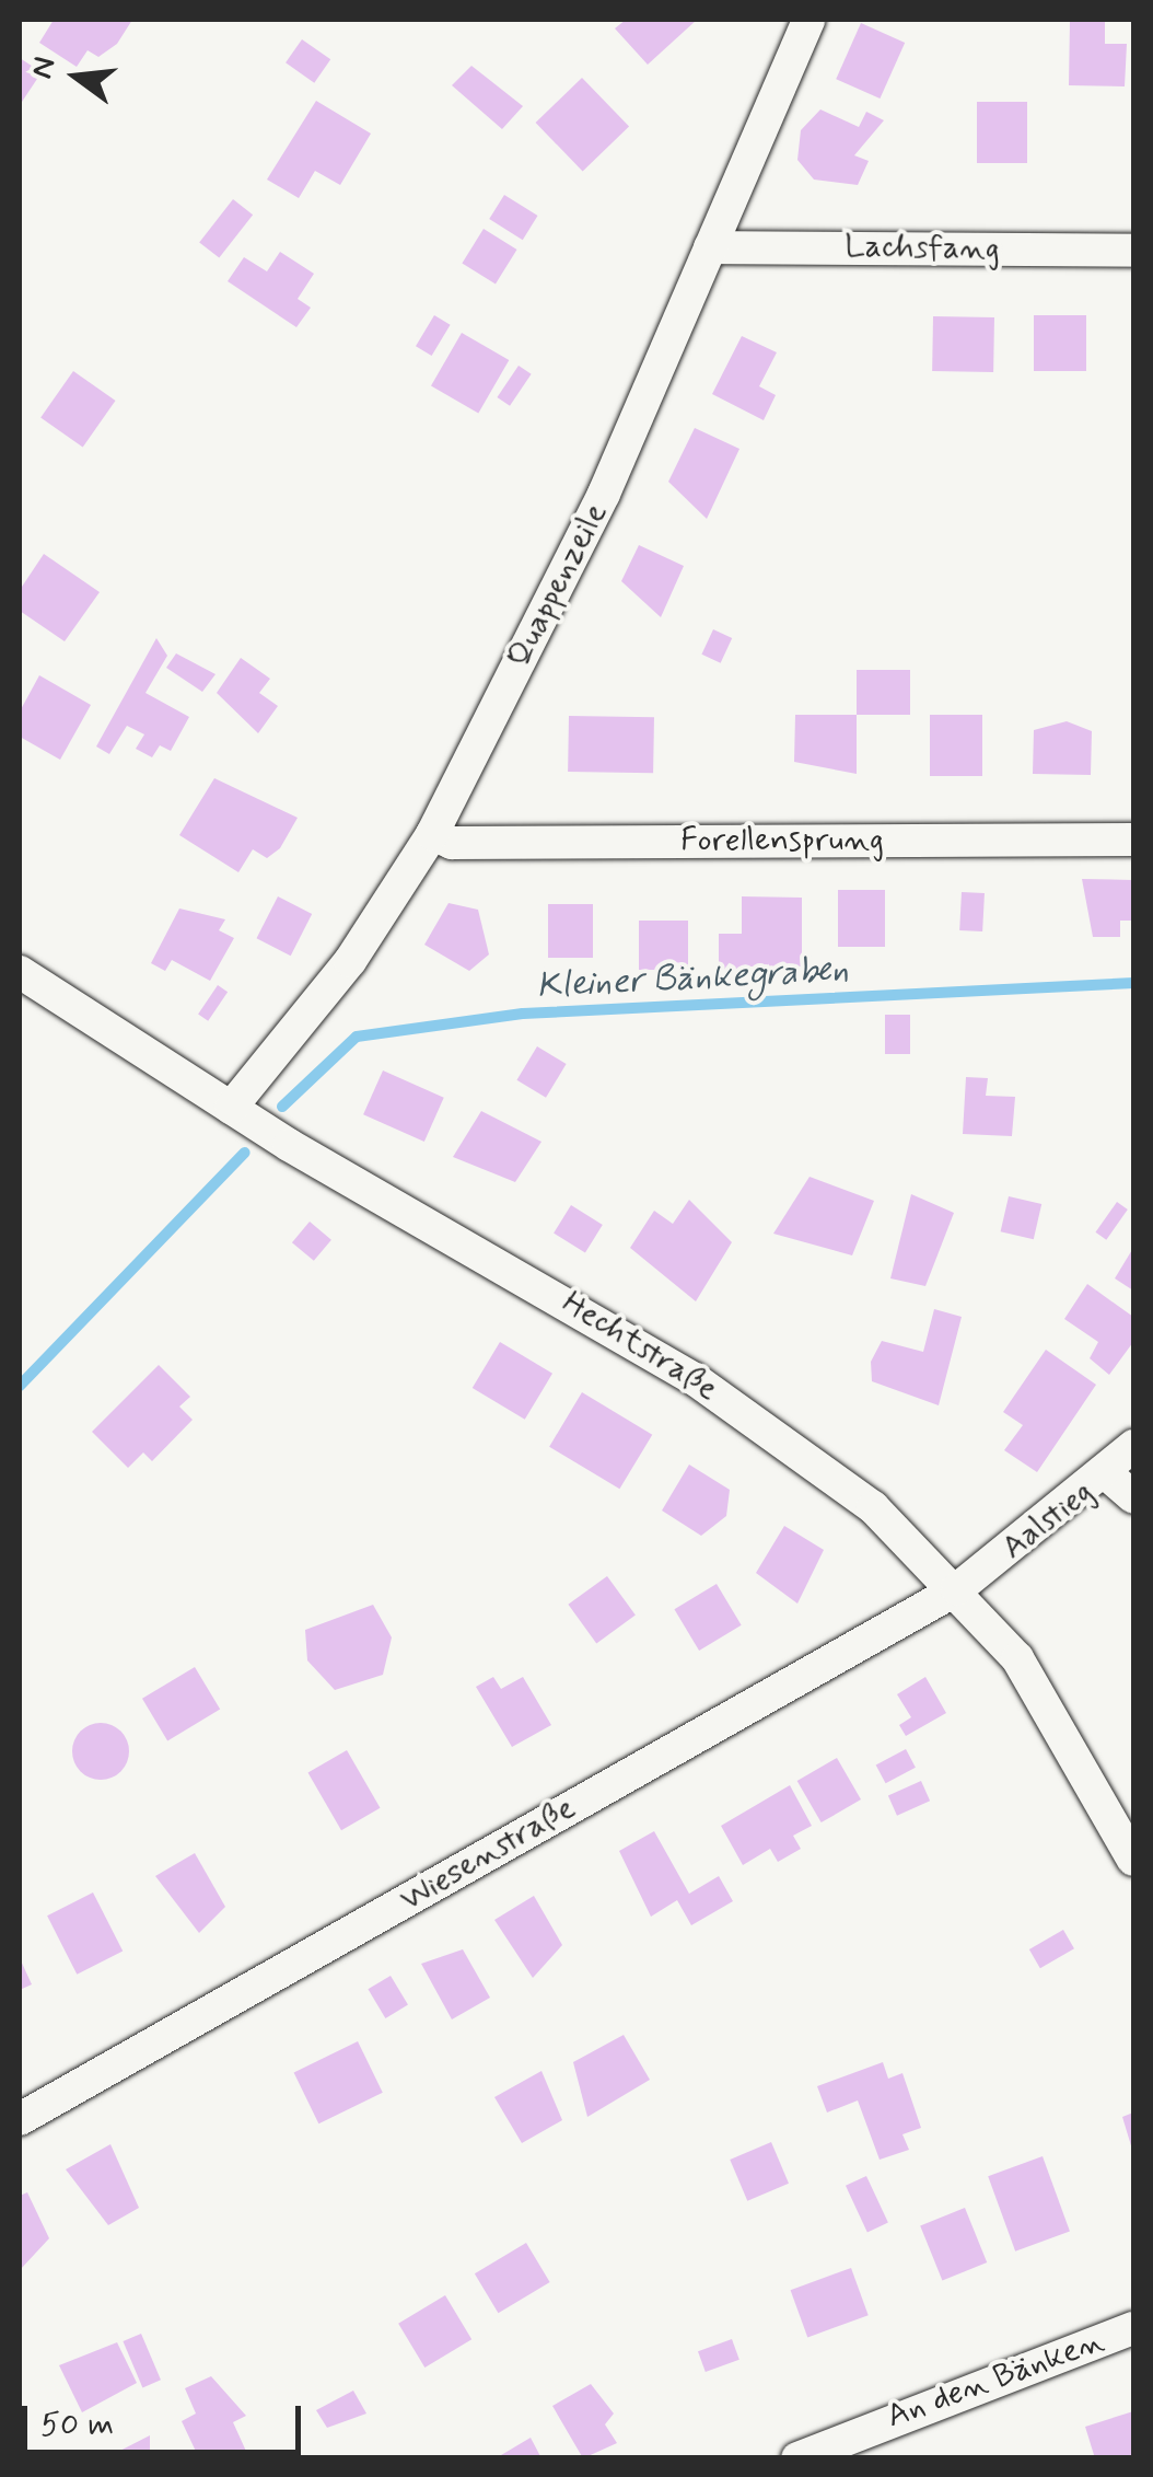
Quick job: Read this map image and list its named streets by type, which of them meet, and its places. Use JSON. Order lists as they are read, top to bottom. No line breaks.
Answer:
{"streets":{"street":["Lachsfang","Quappenzeile","Forellensprung","Hechtstraße","Aalstieg","Wiesenstraße","An den Bänken"]},"crossings":[["Lachsfang","Quappenzeile"],["Quappenzeile","Forellensprung"],["Quappenzeile","Hechtstraße"],["Hechtstraße","Aalstieg"],["Hechtstraße","Wiesenstraße"],["Aalstieg","Wiesenstraße"]],"water":["Kleiner Bänkegraben"],"scale_bar":"50 m","north":"left"}
